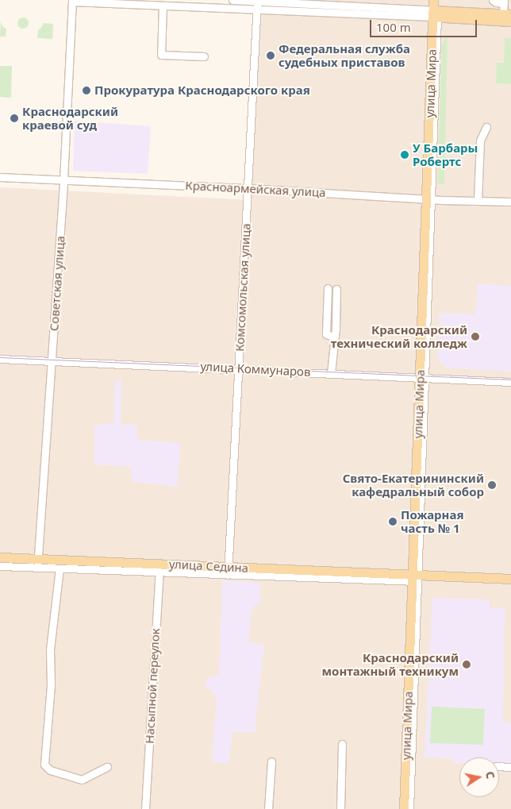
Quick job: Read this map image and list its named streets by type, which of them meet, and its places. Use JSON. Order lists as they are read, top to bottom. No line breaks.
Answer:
{"streets":{"main road":["улица Мира","улица Седина"],"street":["Красноармейская улица","Советская улица","Комсомольская улица","улица Коммунаров","Насыпной переулок"]},"crossings":[["улица Мира","Красноармейская улица"],["улица Мира","улица Коммунаров"],["улица Мира","улица Седина"],["Красноармейская улица","Советская улица"],["Красноармейская улица","Комсомольская улица"],["Советская улица","улица Коммунаров"],["Советская улица","улица Седина"],["Комсомольская улица","улица Коммунаров"],["Комсомольская улица","улица Седина"],["улица Седина","Насыпной переулок"]],"places":["Федеральная служба судебных приставов","Прокуратура Краснодарского края","Краснодарский краевой суд","У Барбары Робертс","Краснодарский технический колледж","Свято-Екатерининский кафедральный собор","Пожарная часть № 1","Краснодарский монтажный техникум"],"scale_bar":"100 m","north":"right"}
